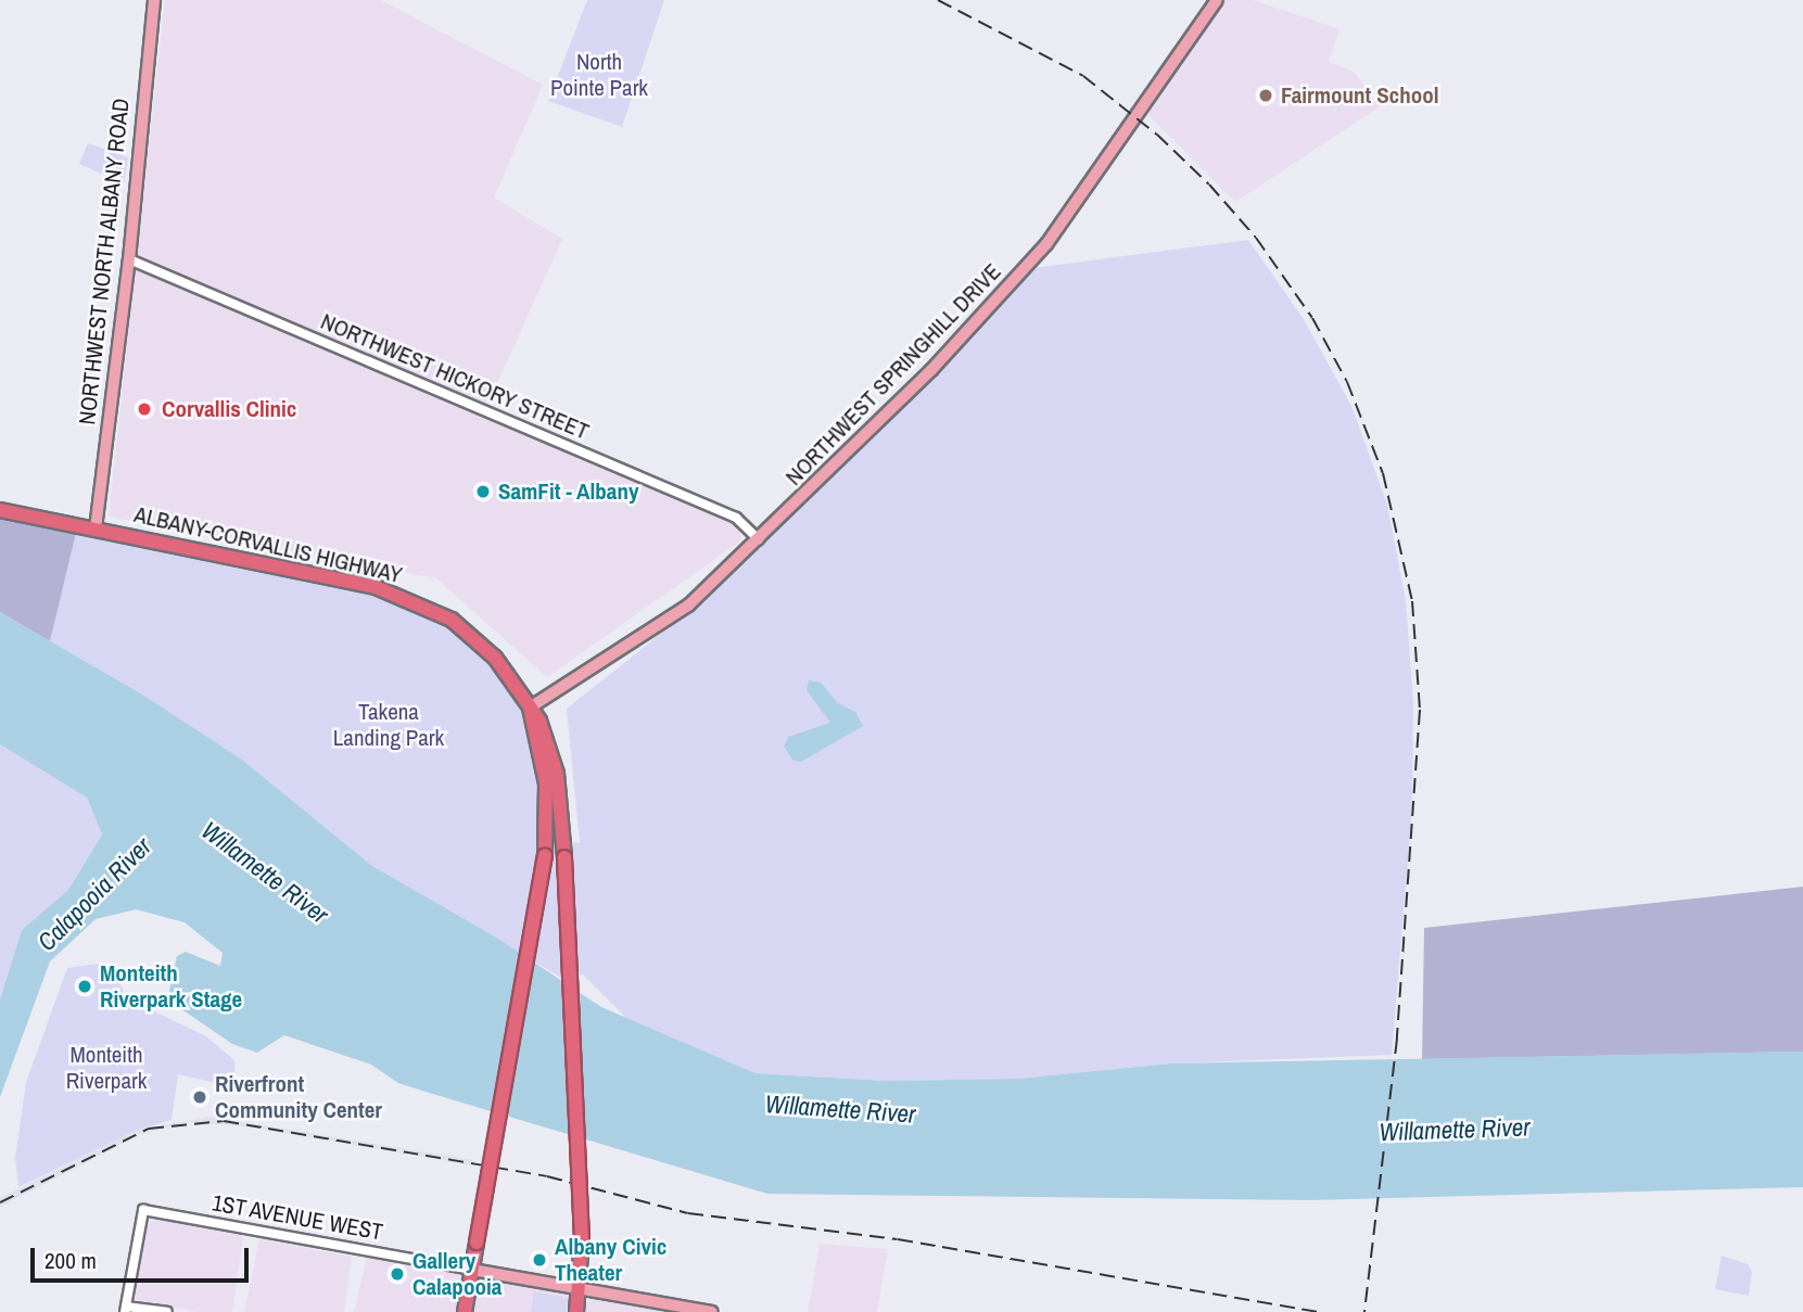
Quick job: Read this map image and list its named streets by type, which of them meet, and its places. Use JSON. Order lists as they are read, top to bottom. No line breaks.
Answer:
{"streets":{"highway":["ALBANY-CORVALLIS HIGHWAY"],"main road":["NORTHWEST NORTH ALBANY ROAD","NORTHWEST SPRINGHILL DRIVE","1ST AVENUE WEST"],"street":["NORTHWEST HICKORY STREET"]},"crossings":[["NORTHWEST NORTH ALBANY ROAD","NORTHWEST HICKORY STREET"],["NORTHWEST NORTH ALBANY ROAD","ALBANY-CORVALLIS HIGHWAY"],["NORTHWEST SPRINGHILL DRIVE","NORTHWEST HICKORY STREET"],["NORTHWEST SPRINGHILL DRIVE","ALBANY-CORVALLIS HIGHWAY"],["ALBANY-CORVALLIS HIGHWAY","1ST AVENUE WEST"]],"water":["Willamette River","Calapooia River"],"parks":["North Pointe Park","Takena Landing Park","Monteith Riverpark"],"places":["Fairmount School","Corvallis Clinic","SamFit - Albany","Monteith Riverpark Stage","Riverfront Community Center","Albany Civic Theater","Gallery Calapooia"],"scale_bar":"200 m"}
